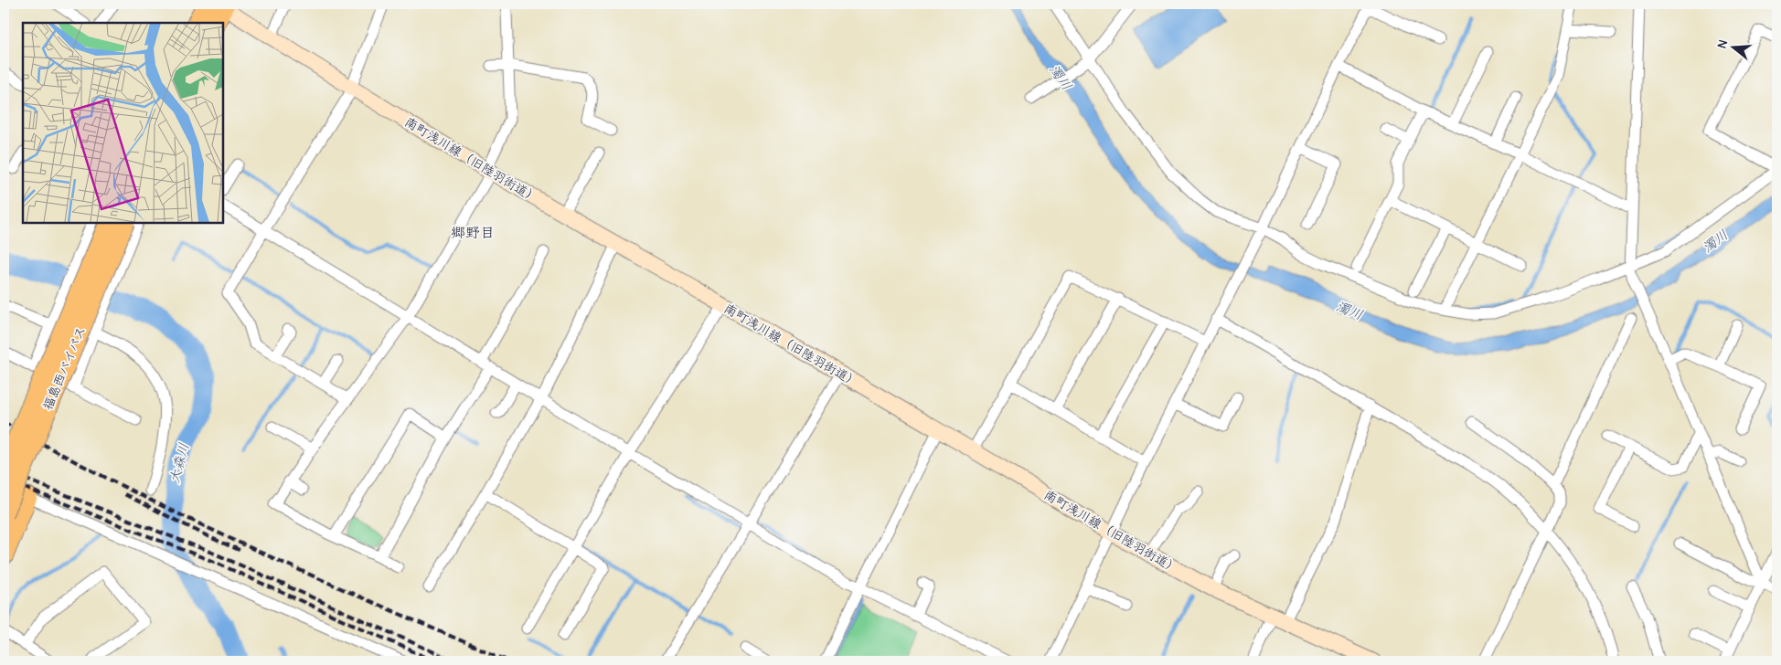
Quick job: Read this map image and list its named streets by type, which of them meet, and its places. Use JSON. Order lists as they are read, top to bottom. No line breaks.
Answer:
{"streets":{"highway":["福島西バイパス"],"street":["南町浅川線（旧陸羽街道）"]},"districts":["郷野目"],"water":["濁川","大森川"],"north":"left"}
